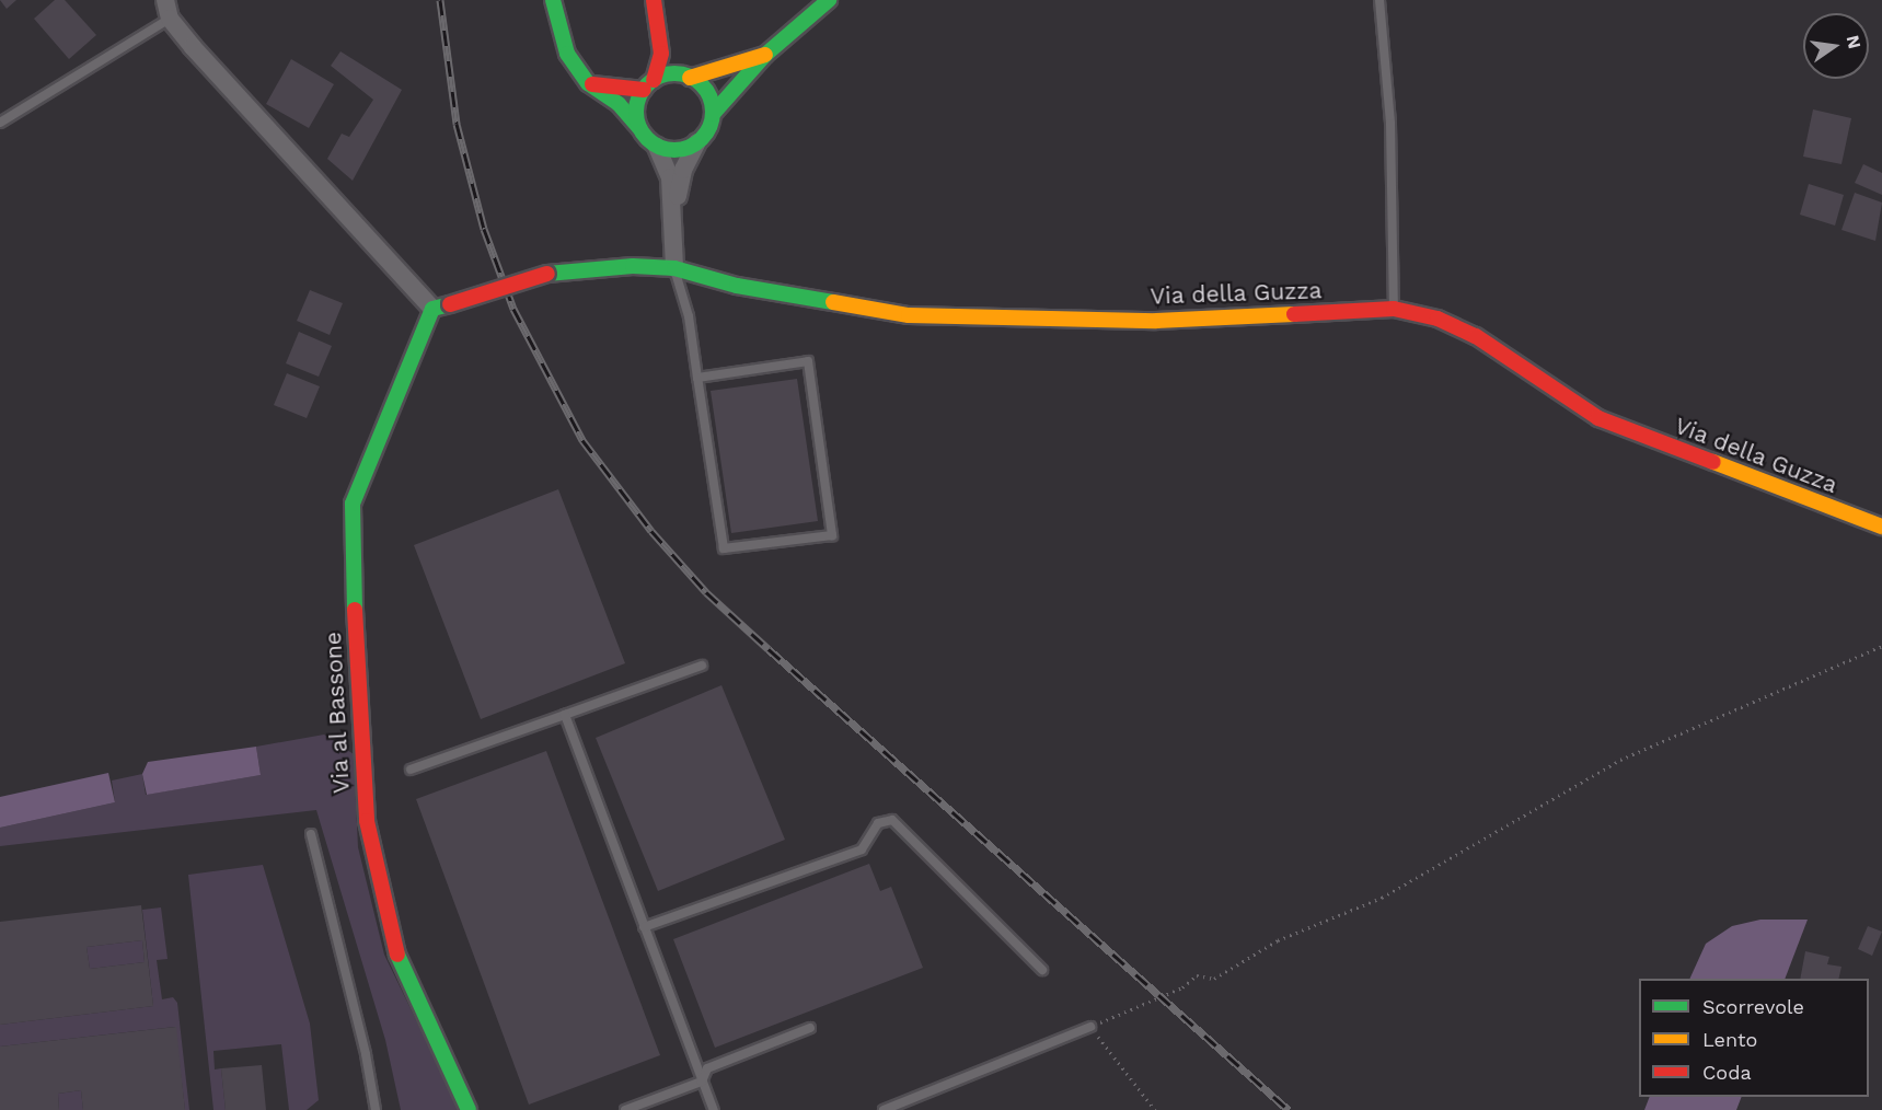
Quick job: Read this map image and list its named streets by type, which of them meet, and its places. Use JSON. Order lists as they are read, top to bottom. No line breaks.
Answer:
{"streets":{"main road":["Via della Guzza","Via al Bassone"]},"crossings":[["Via della Guzza","Via al Bassone"]],"legend":["Scorrevole","Lento","Coda"],"north":"right"}
